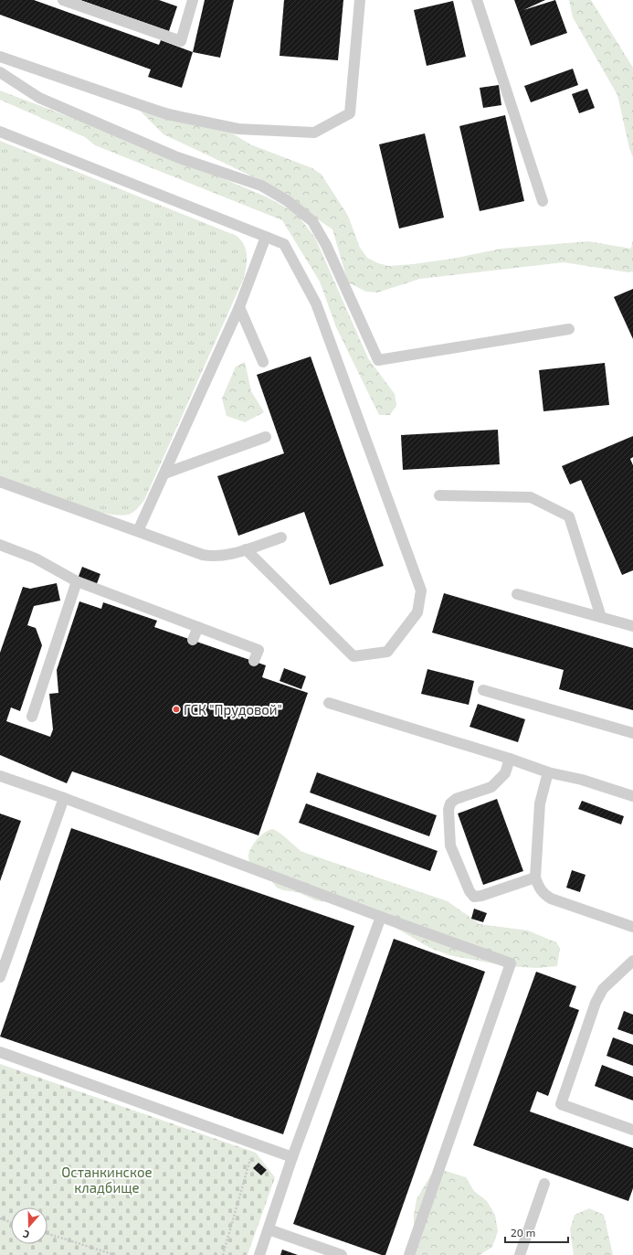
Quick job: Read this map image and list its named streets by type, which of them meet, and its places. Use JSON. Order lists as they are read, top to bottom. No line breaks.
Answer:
{"parks":["Останкинское кладбище"],"places":["ГСК \"Прудовой\""],"scale_bar":"20 m","north":"bottom"}
